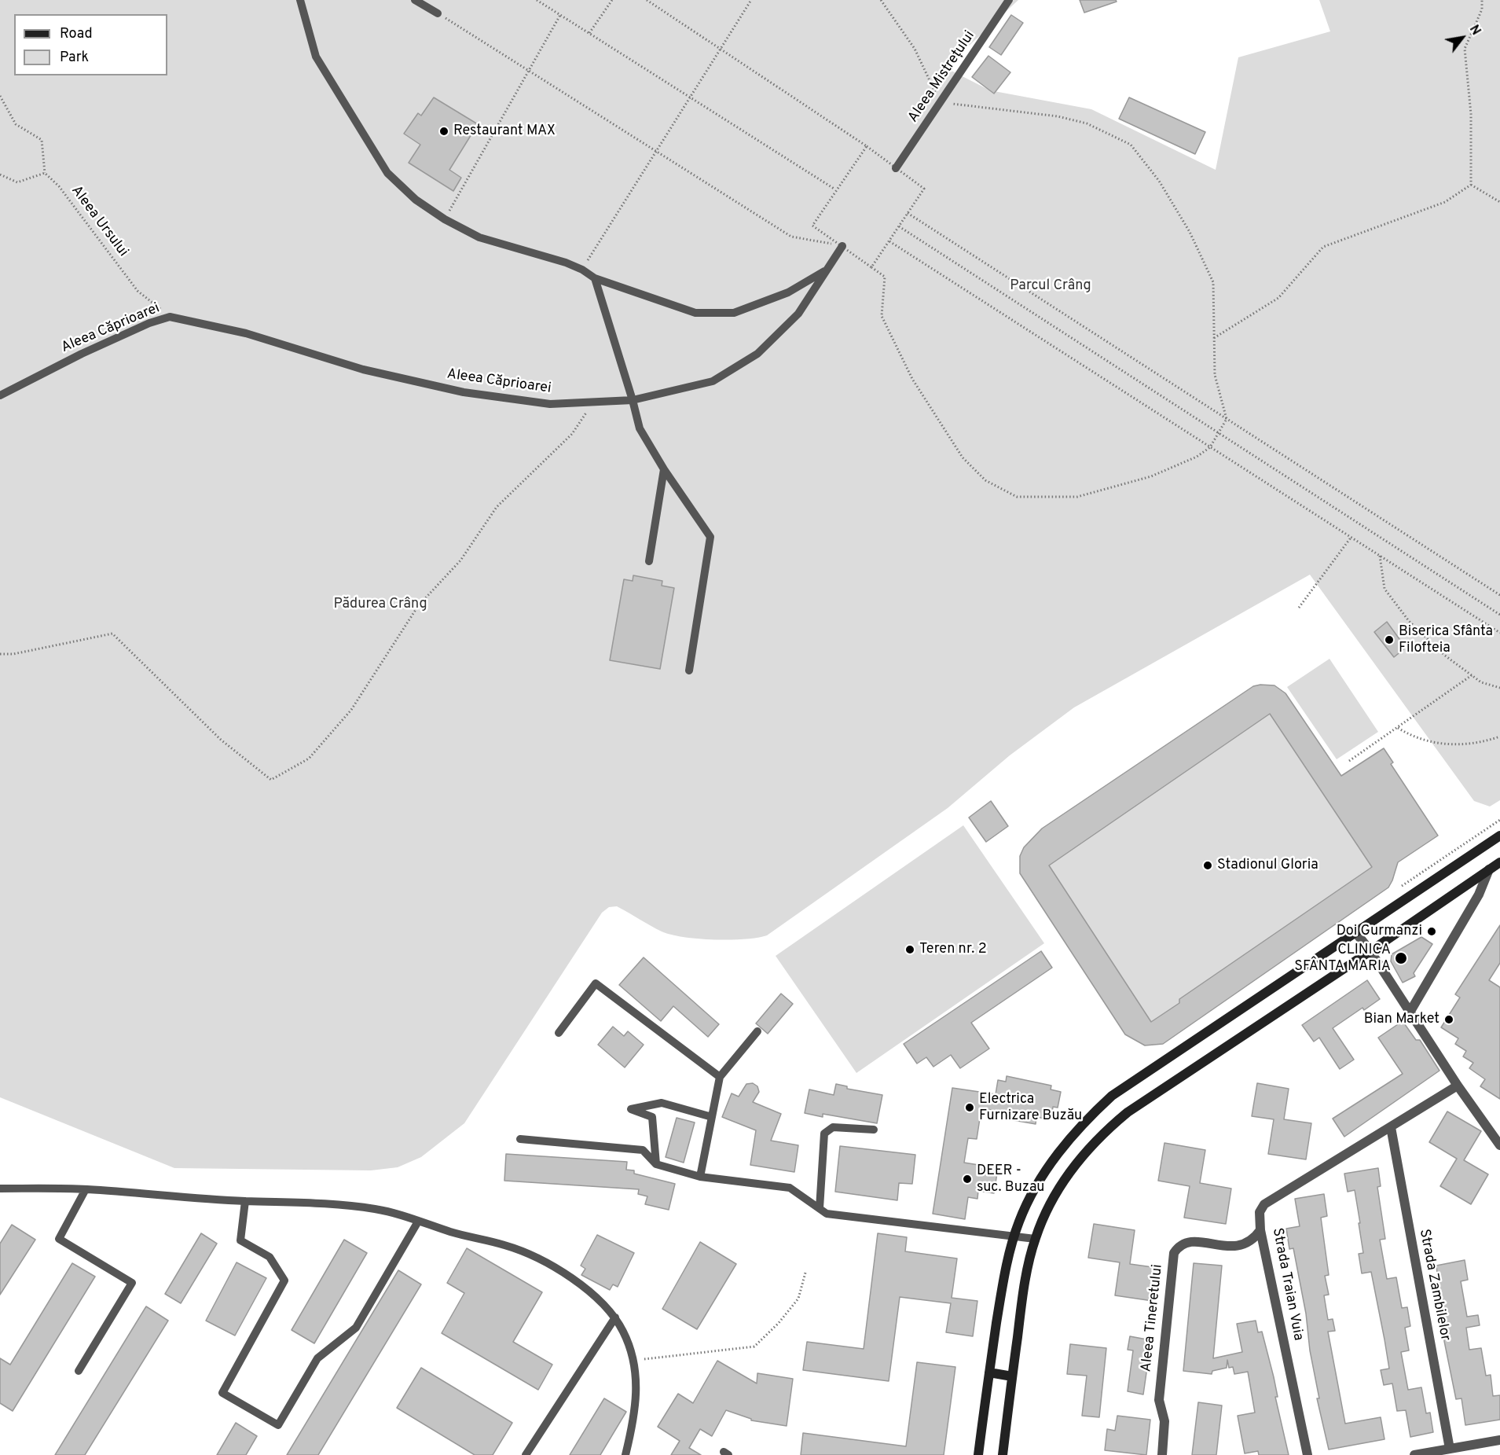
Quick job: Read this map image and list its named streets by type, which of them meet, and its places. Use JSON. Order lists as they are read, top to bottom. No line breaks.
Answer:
{"streets":{"street":["Strada Traian Vuia","Strada Zambilelor","Aleea Tineretului"],"lane":["Aleea Mistrețului","Aleea Căprioarei"],"path":["Aleea Ursului"]},"crossings":[["Aleea Ursului","Aleea Căprioarei"],["Strada Traian Vuia","Strada Zambilelor"],["Strada Traian Vuia","Aleea Tineretului"]],"parks":["Parcul Crâng","Pădurea Crâng"],"places":["Restaurant MAX","Biserica Sfânta Filofteia","Stadionul Gloria","Doi Gurmanzi","Teren nr. 2","CLINICA SFÂNTA MARIA","Bian Market","Electrica Furnizare Buzău","DEER - suc. Buzau"],"legend":["Road","Park"],"north":"top right"}
